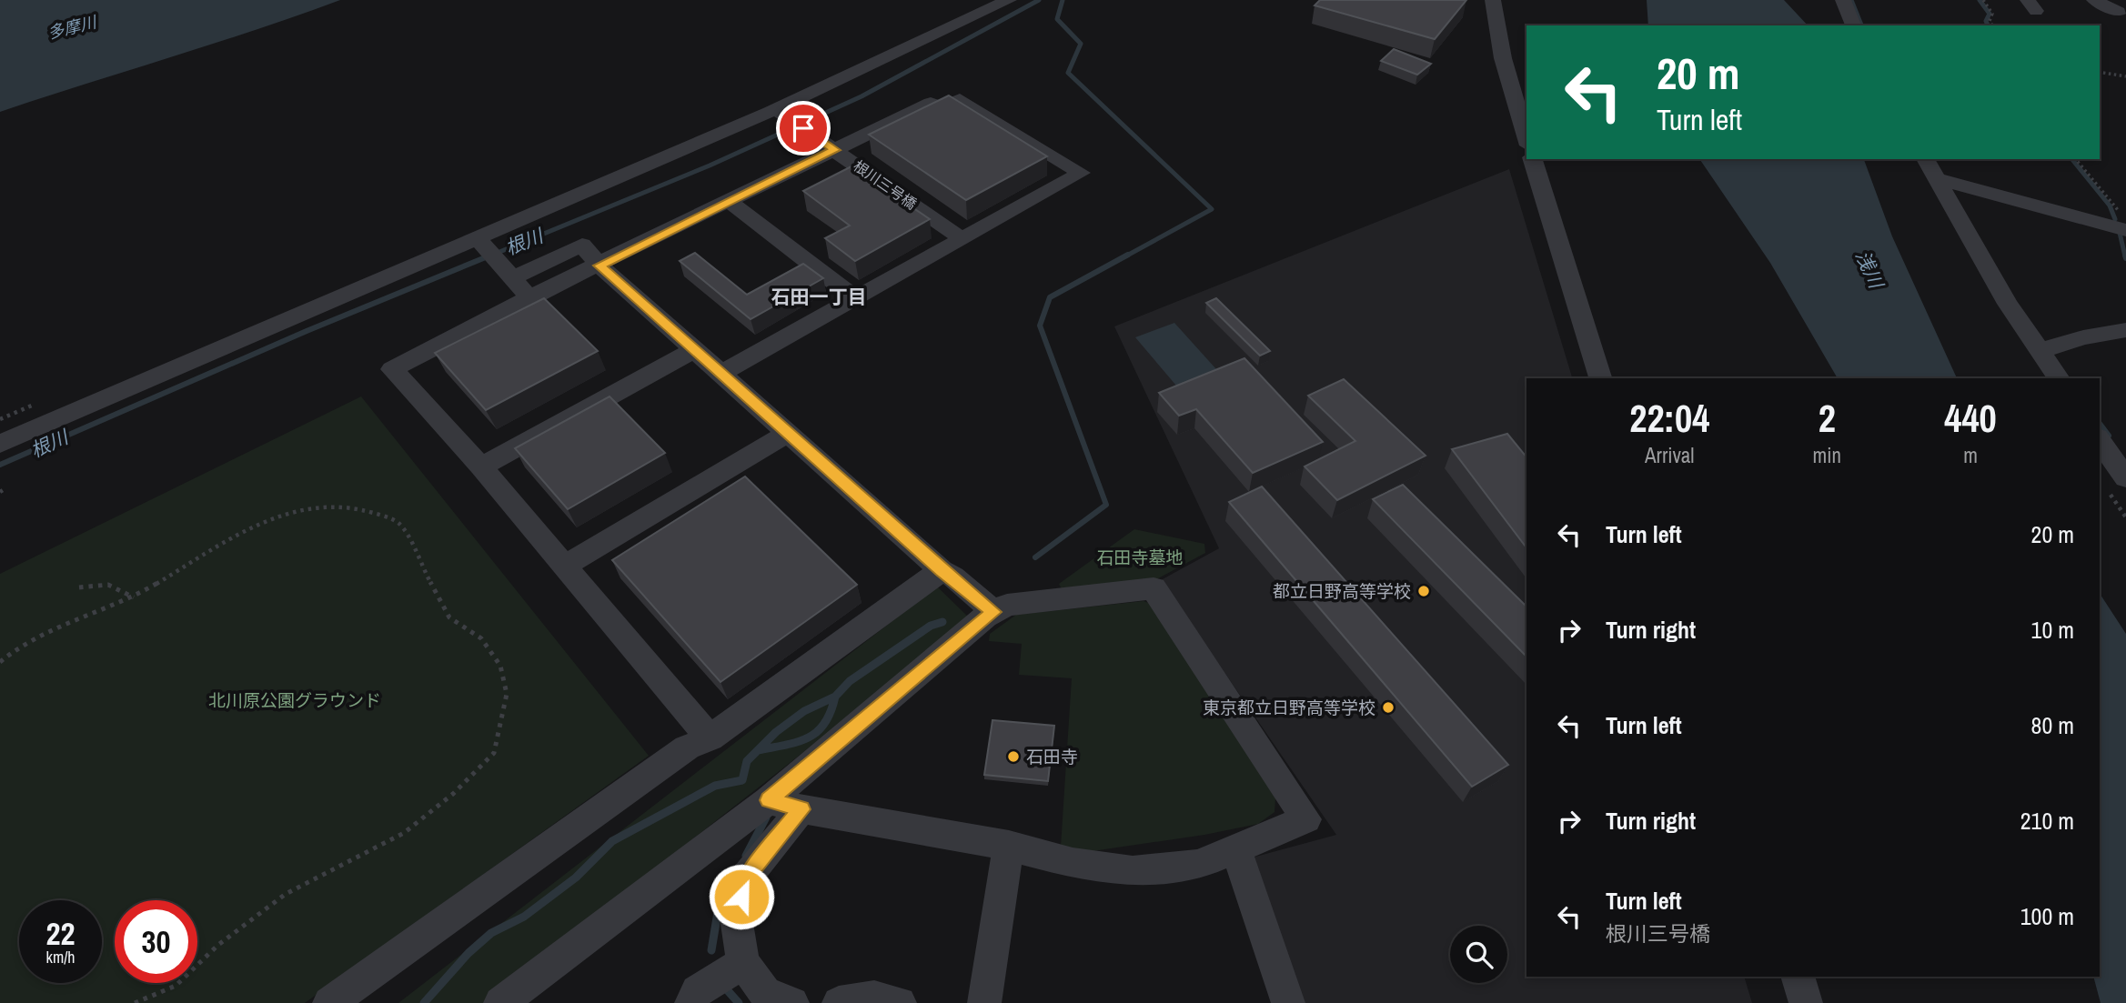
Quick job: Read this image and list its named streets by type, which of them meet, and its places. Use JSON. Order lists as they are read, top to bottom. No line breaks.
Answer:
{"streets":{"street":["根川三号橋"]},"districts":["石田一丁目"],"water":["多摩川","根川","浅川"],"parks":["石田寺墓地","北川原公園グラウンド"],"places":["都立日野高等学校","東京都立日野高等学校","石田寺"],"page":{"turn":["20 m","Turn left"],"eta":["22:04","Arrival","2","min","440","m"],"list":[{"name":"Turn left","value":"20 m"},{"name":"Turn right","value":"10 m"},{"name":"Turn left","value":"80 m"},{"name":"Turn right","value":"210 m"},{"name":"Turn left","note":"根川三号橋","value":"100 m"}],"speed":"22 km/h","limit":"30"}}
